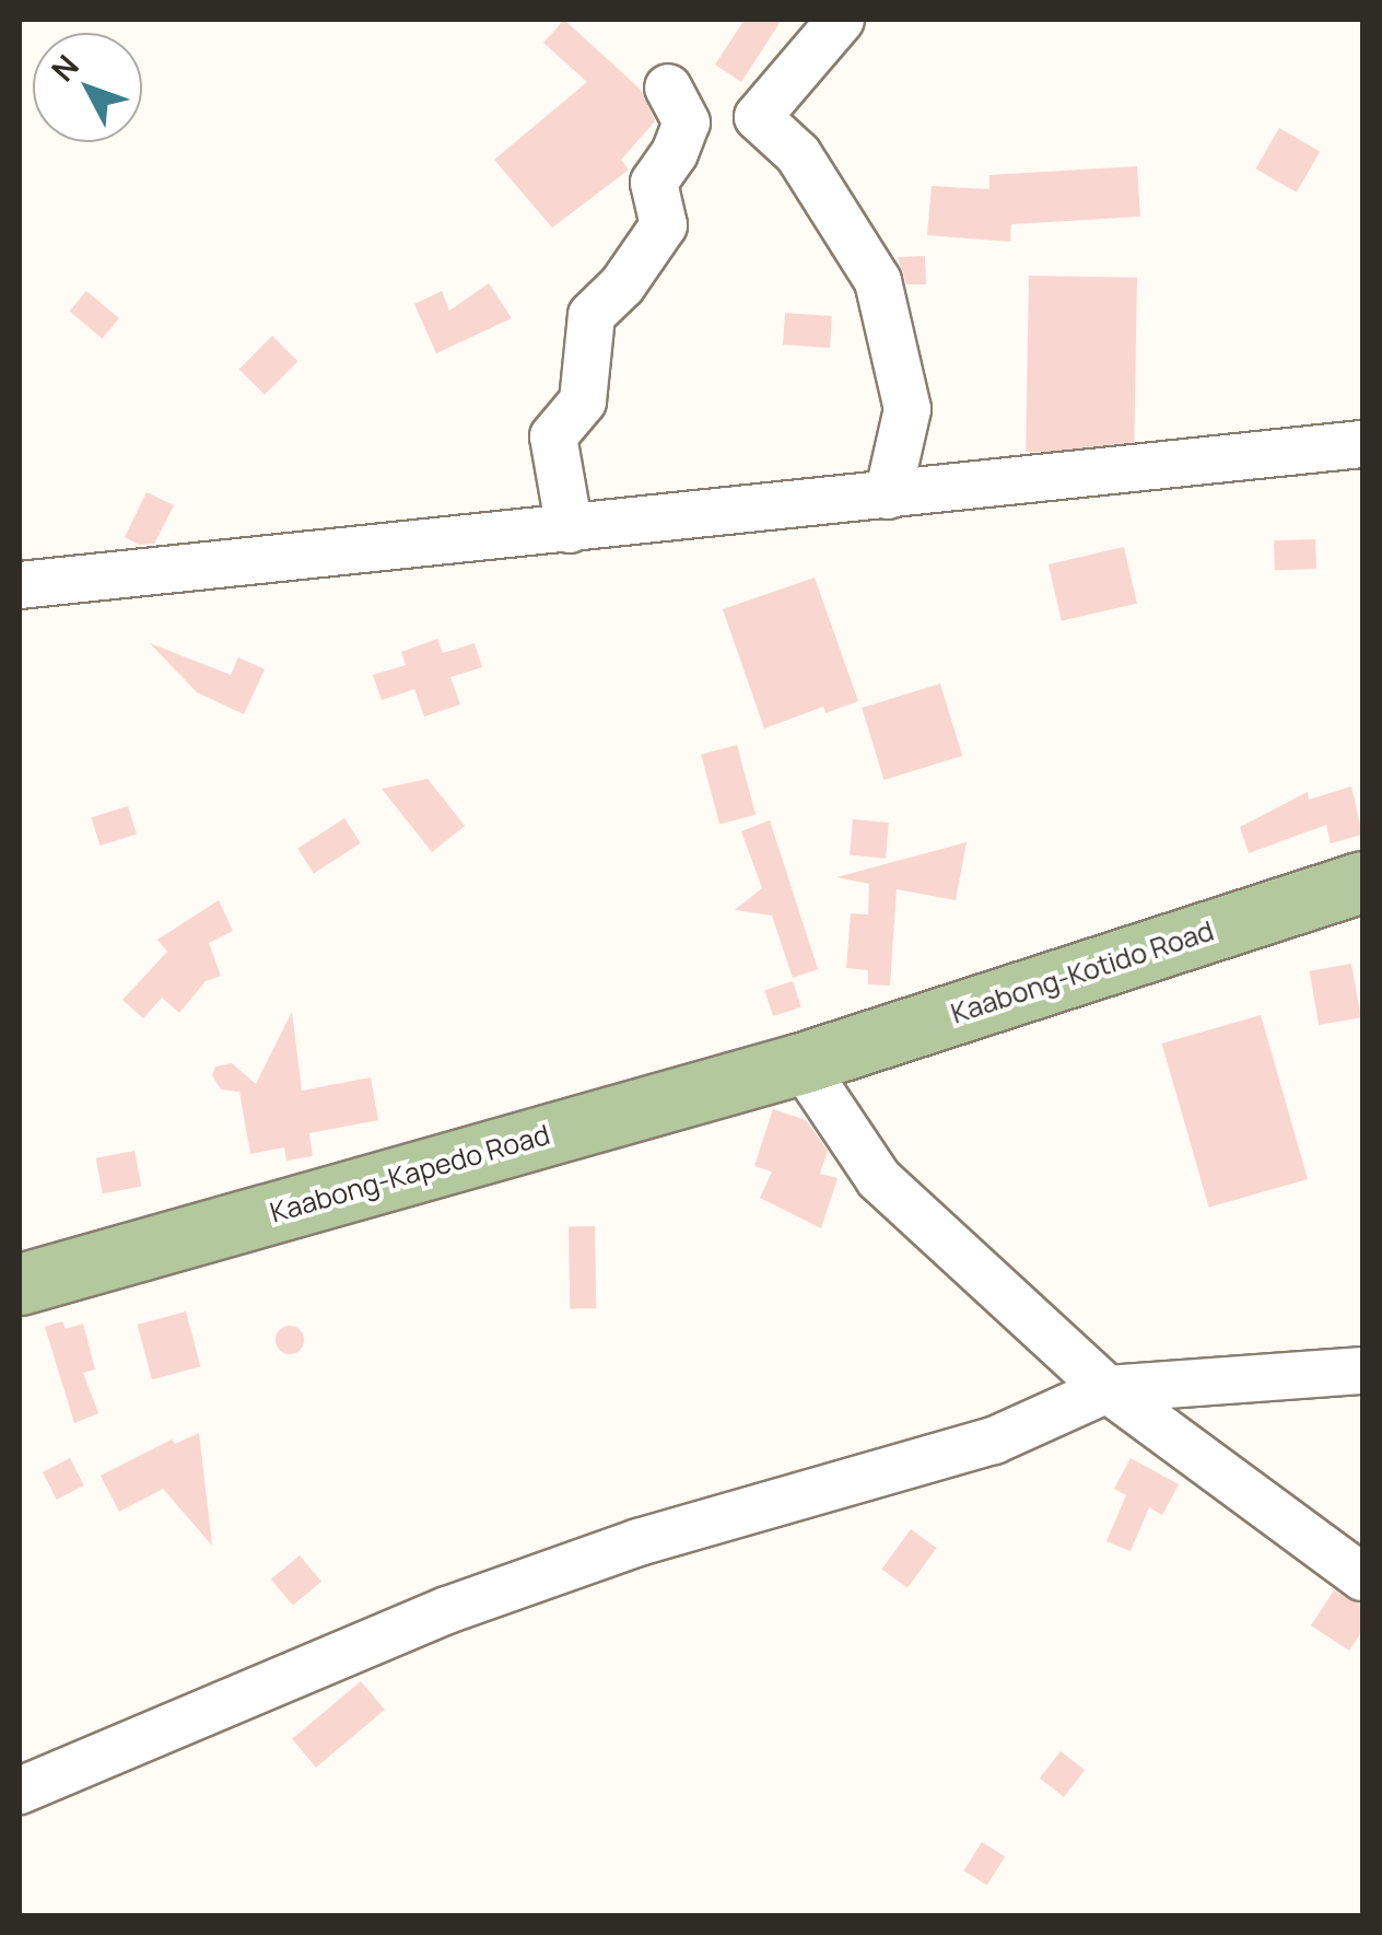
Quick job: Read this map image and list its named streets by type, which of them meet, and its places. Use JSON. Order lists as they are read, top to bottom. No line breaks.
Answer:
{"streets":{"main road":["Kaabong-Kotido Road","Kaabong-Kapedo Road"]},"crossings":[["Kaabong-Kotido Road","Kaabong-Kapedo Road"]],"north":"top left"}
